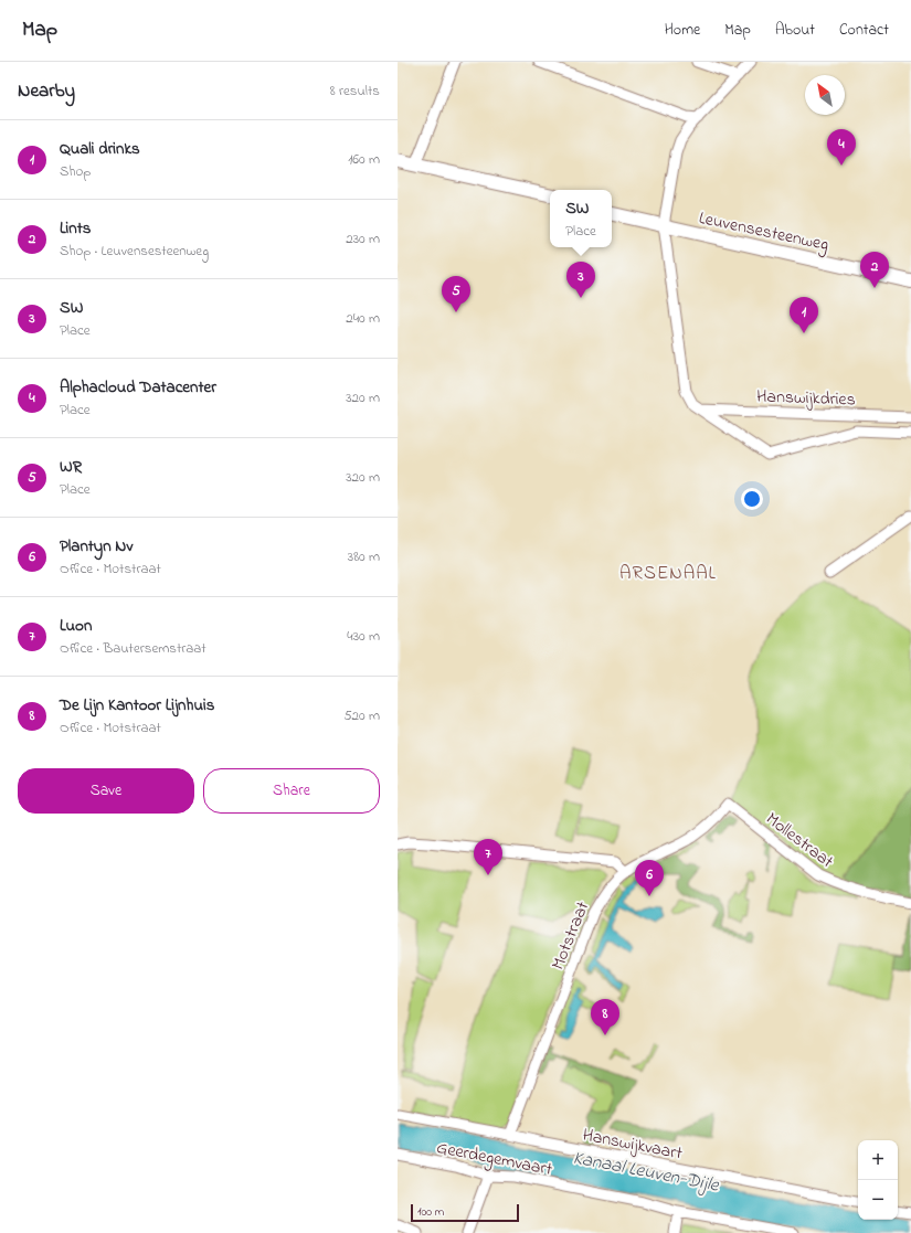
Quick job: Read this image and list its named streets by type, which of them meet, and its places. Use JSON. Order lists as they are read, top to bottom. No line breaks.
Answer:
{"streets":{"main road":["Leuvensesteenweg"],"street":["Hanswijkdries","Mollestraat","Motstraat","Hanswijkvaart","Geerdegemvaart"]},"crossings":[["Leuvensesteenweg","Hanswijkdries"],["Mollestraat","Motstraat"],["Motstraat","Hanswijkvaart"]],"districts":["ARSENAAL"],"water":["Kanaal Leuven-Dijle"],"scale_bar":"100 m","north":"top left","page":{"header":"Map","nav":["Home","Map","About","Contact"],"heading":["Nearby","8 results"],"list":[{"mark":"1","name":"Quali drinks","note":"Shop","value":"160 m"},{"mark":"2","name":"Lints","note":"Shop · Leuvensesteenweg","value":"230 m"},{"mark":"3","name":"SW","note":"Place","value":"240 m"},{"mark":"4","name":"Alphacloud Datacenter","note":"Place","value":"320 m"},{"mark":"5","name":"WR","note":"Place","value":"320 m"},{"mark":"6","name":"Plantyn Nv","note":"Office · Motstraat","value":"380 m"},{"mark":"7","name":"Luon","note":"Office · Bautersemstraat","value":"430 m"},{"mark":"8","name":"De Lijn Kantoor Lijnhuis","note":"Office · Motstraat","value":"520 m"}],"pins":["4","2","3","5","1","7","6","8"],"popup":["SW","Place"],"buttons":["Save","Share"],"map_buttons":["+","−"],"scale":"100 m"}}
